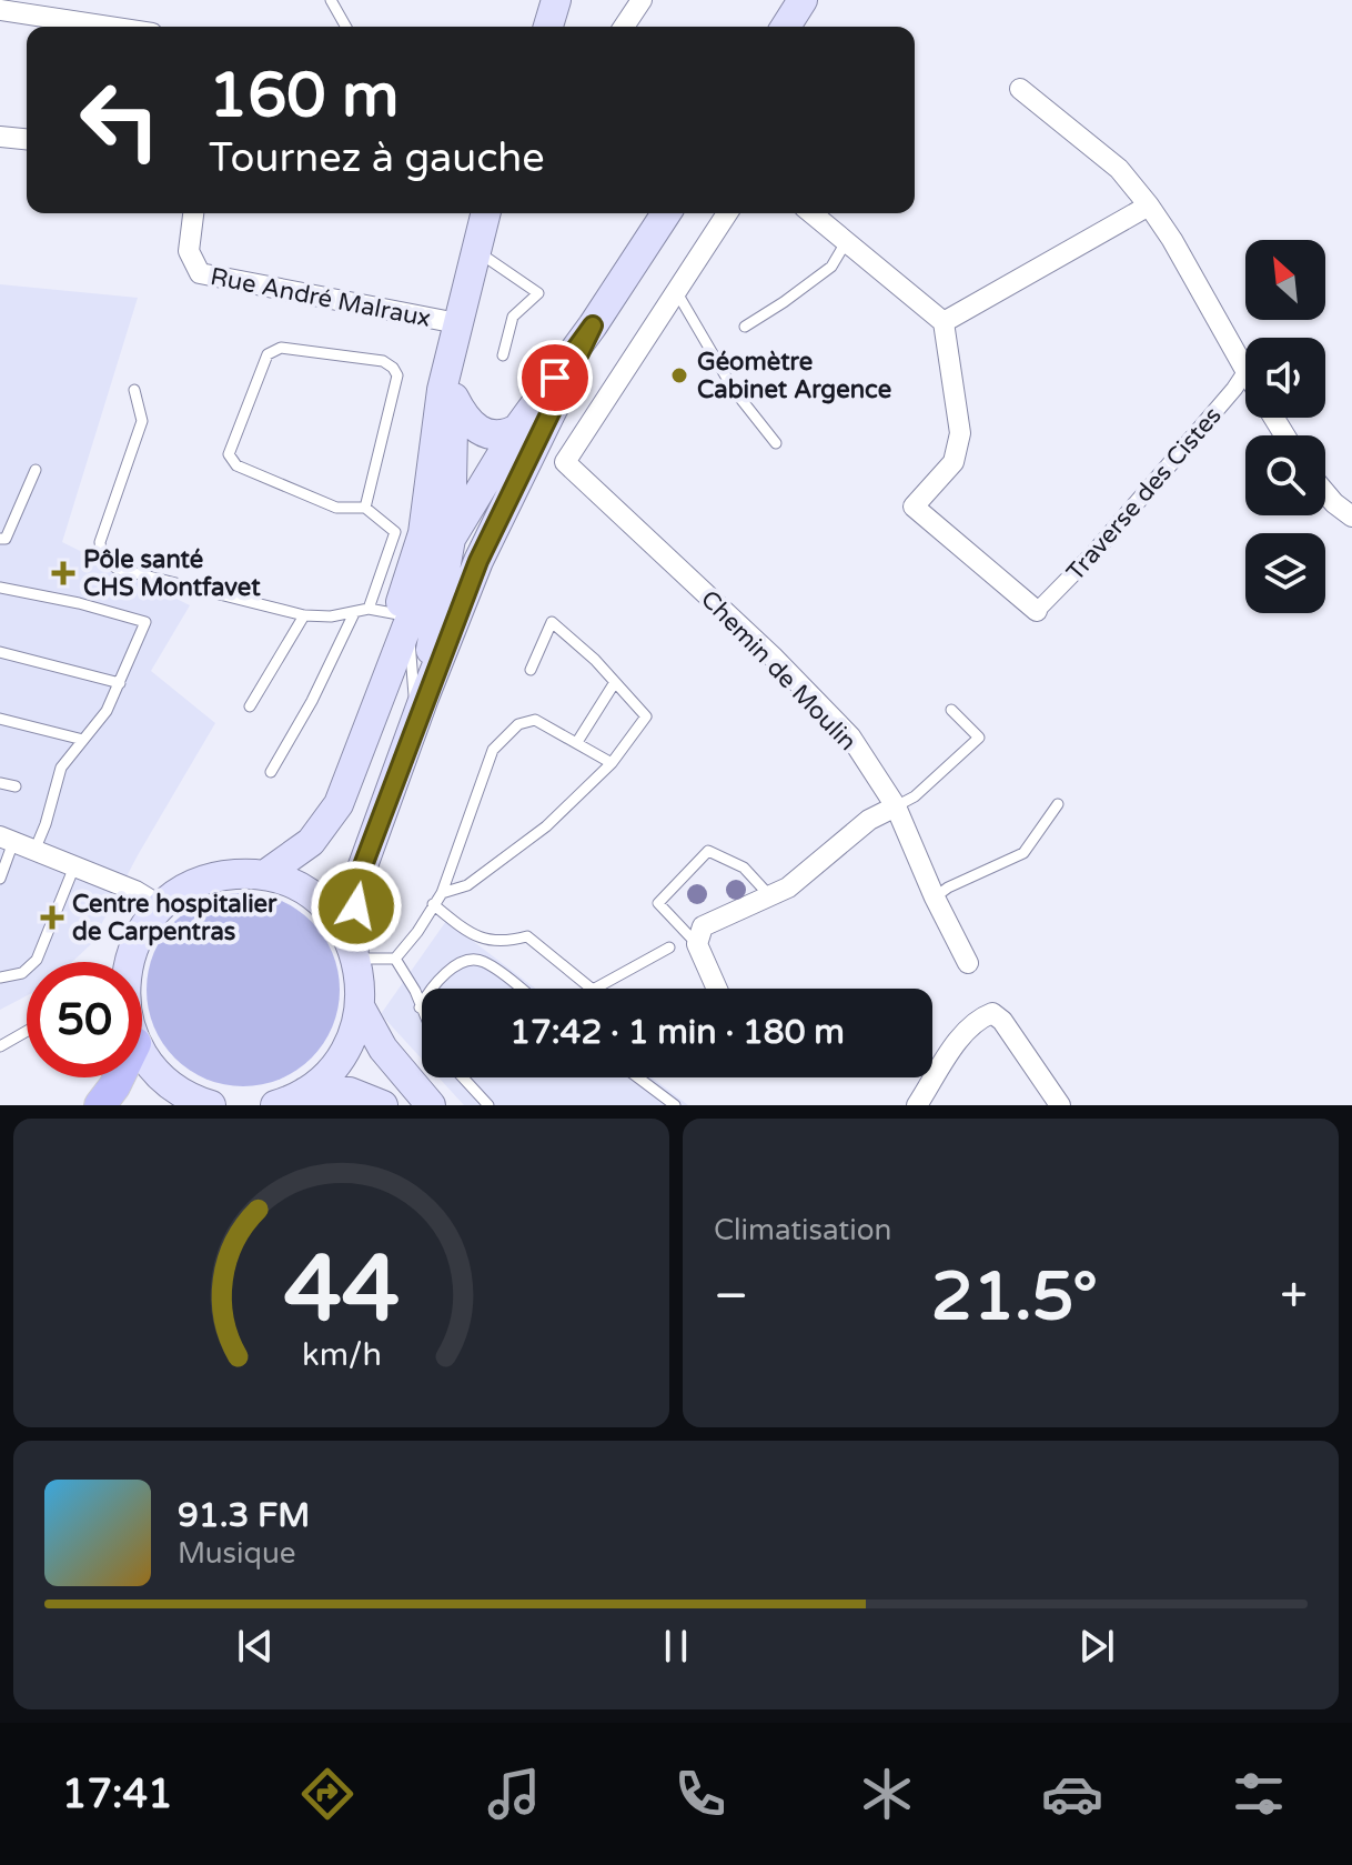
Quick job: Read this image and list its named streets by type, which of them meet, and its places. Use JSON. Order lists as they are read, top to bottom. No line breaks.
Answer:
{"streets":{"street":["Rue André Malraux","Traverse des Cistes","Chemin de Moulin"]},"places":{"other":["Géomètre Cabinet Argence"],"health":["Pôle santé CHS Montfavet","Centre hospitalier de Carpentras"]},"north":"top left","page":{"turn":["160 m","Tournez à gauche"],"limit":"50","trip":"17:42 · 1 min · 180 m","tile":"Climatisation","heat":["−","21.5°","+"],"song":["91.3 FM","Musique"],"tabs":"17:41","gauge":["44","km/h"]}}
